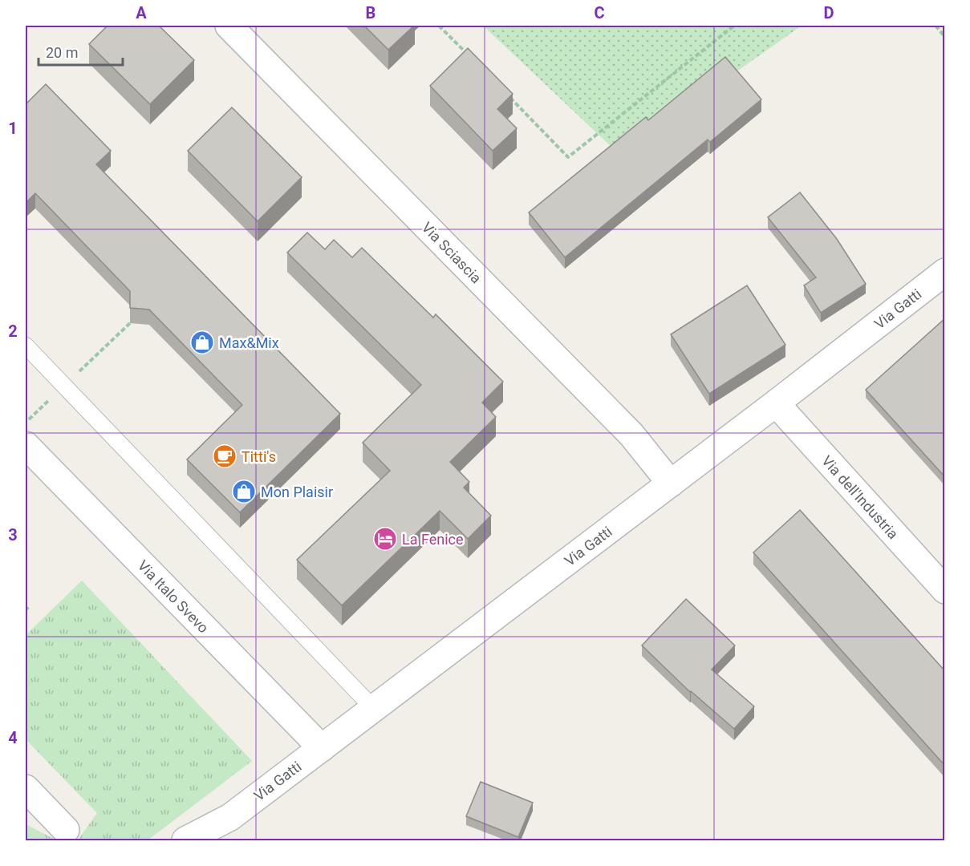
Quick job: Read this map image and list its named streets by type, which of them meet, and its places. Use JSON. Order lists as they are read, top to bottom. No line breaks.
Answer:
{"streets":{"street":["Via Sciascia","Via Gatti","Via dell'Industria","Via Italo Svevo"]},"crossings":[["Via Sciascia","Via Gatti"],["Via Gatti","Via dell'Industria"],["Via Gatti","Via Italo Svevo"]],"places":{"shop":["Max&Mix","Mon Plaisir"],"cafe":["Titti's"],"hotel":["La Fenice"]},"scale_bar":"20 m","grid":{"columns":["A","B","C","D"],"rows":["1","2","3","4"]}}
